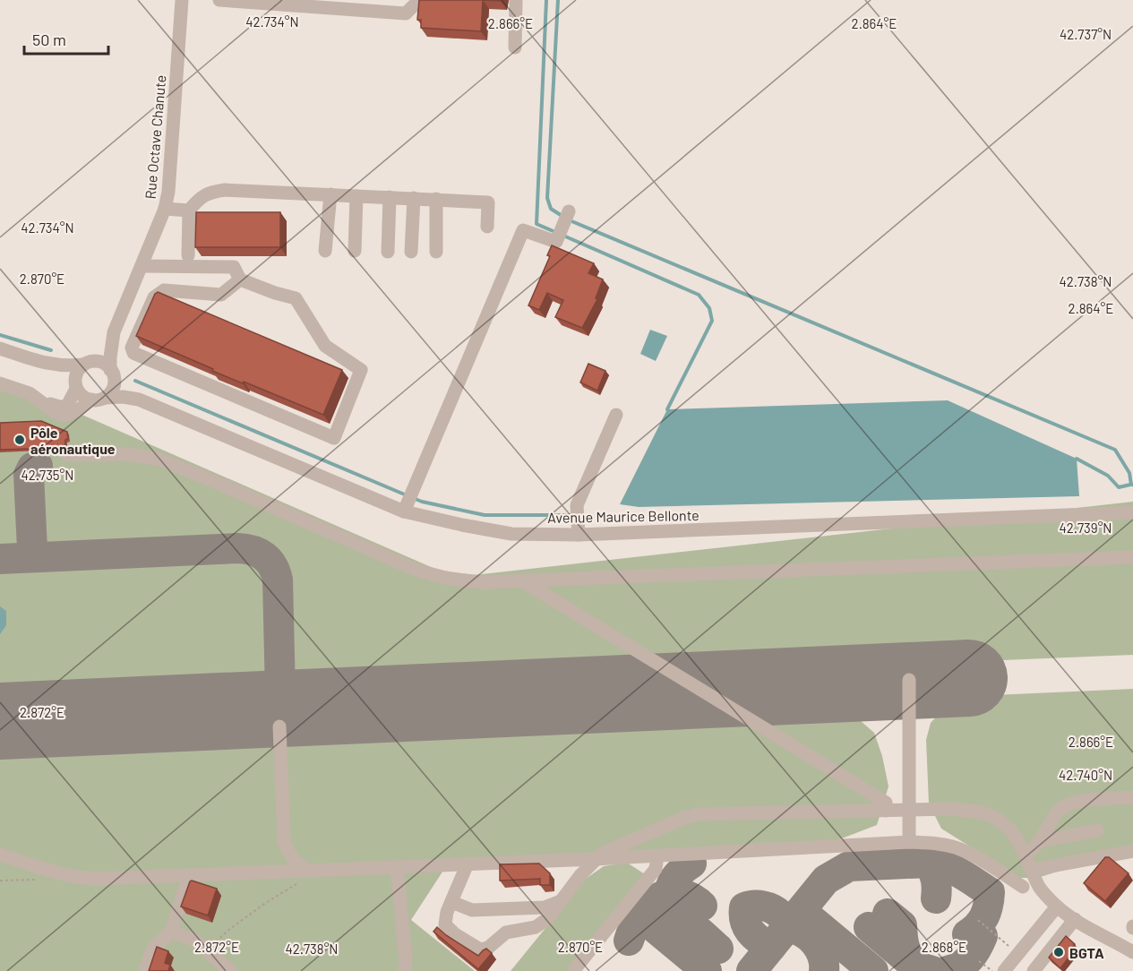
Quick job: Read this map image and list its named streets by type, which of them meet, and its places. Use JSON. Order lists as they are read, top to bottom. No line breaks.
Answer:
{"streets":{"street":["Rue Octave Chanute","Avenue Maurice Bellonte"]},"crossings":[["Rue Octave Chanute","Avenue Maurice Bellonte"]],"places":["Pôle aéronautique","BGTA"],"scale_bar":"50 m","coordinates":["42.734°N","2.866°E","2.864°E","42.737°N","2.870°E","42.738°N","42.735°N","42.739°N","2.872°E","42.740°N","2.868°E"]}
